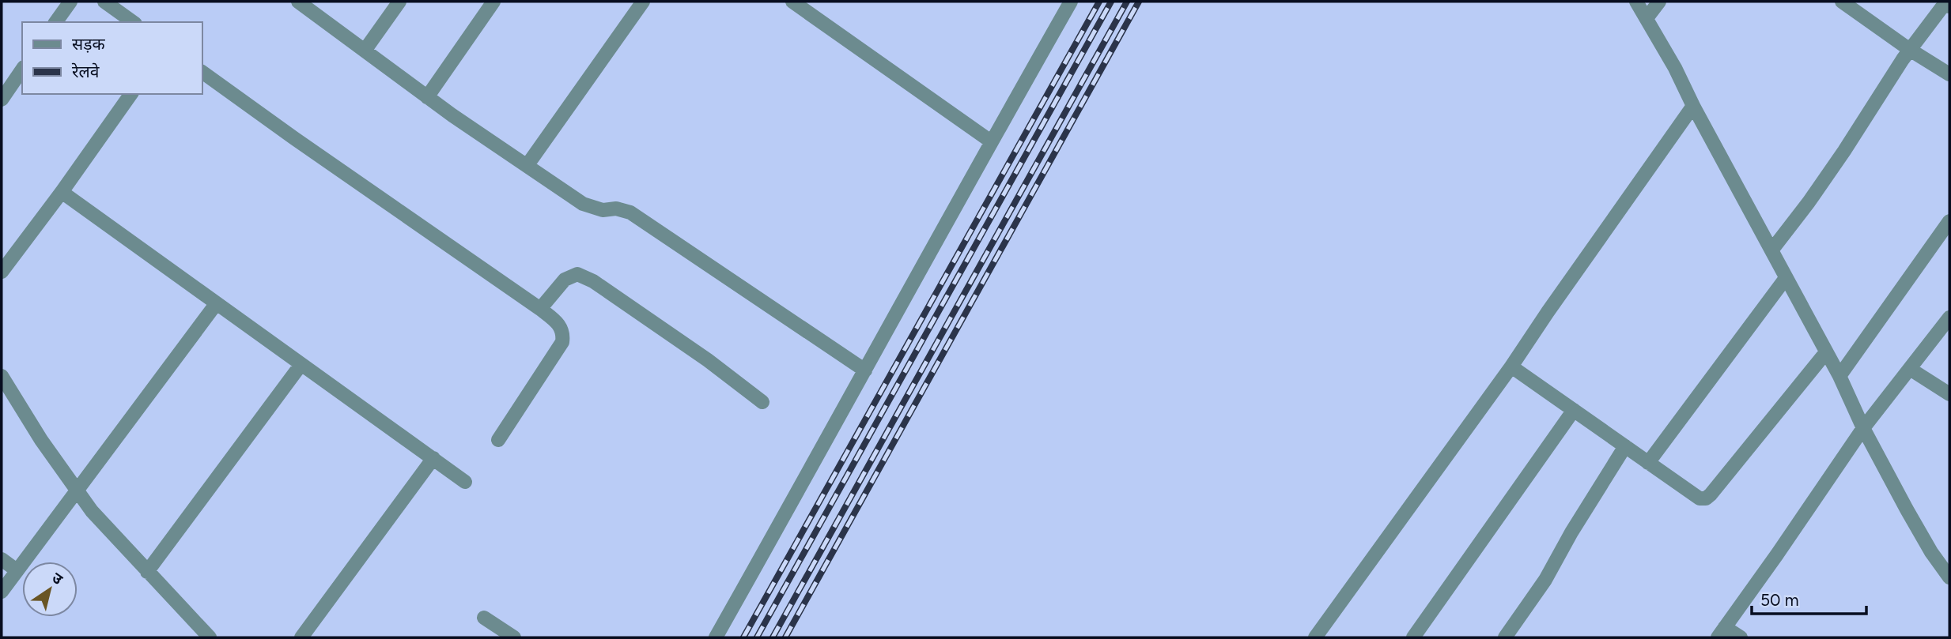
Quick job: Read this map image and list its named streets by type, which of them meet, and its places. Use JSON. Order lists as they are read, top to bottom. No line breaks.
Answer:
{"legend":["सड़क","रेलवे"],"scale_bar":"50 m","north":"top right"}
